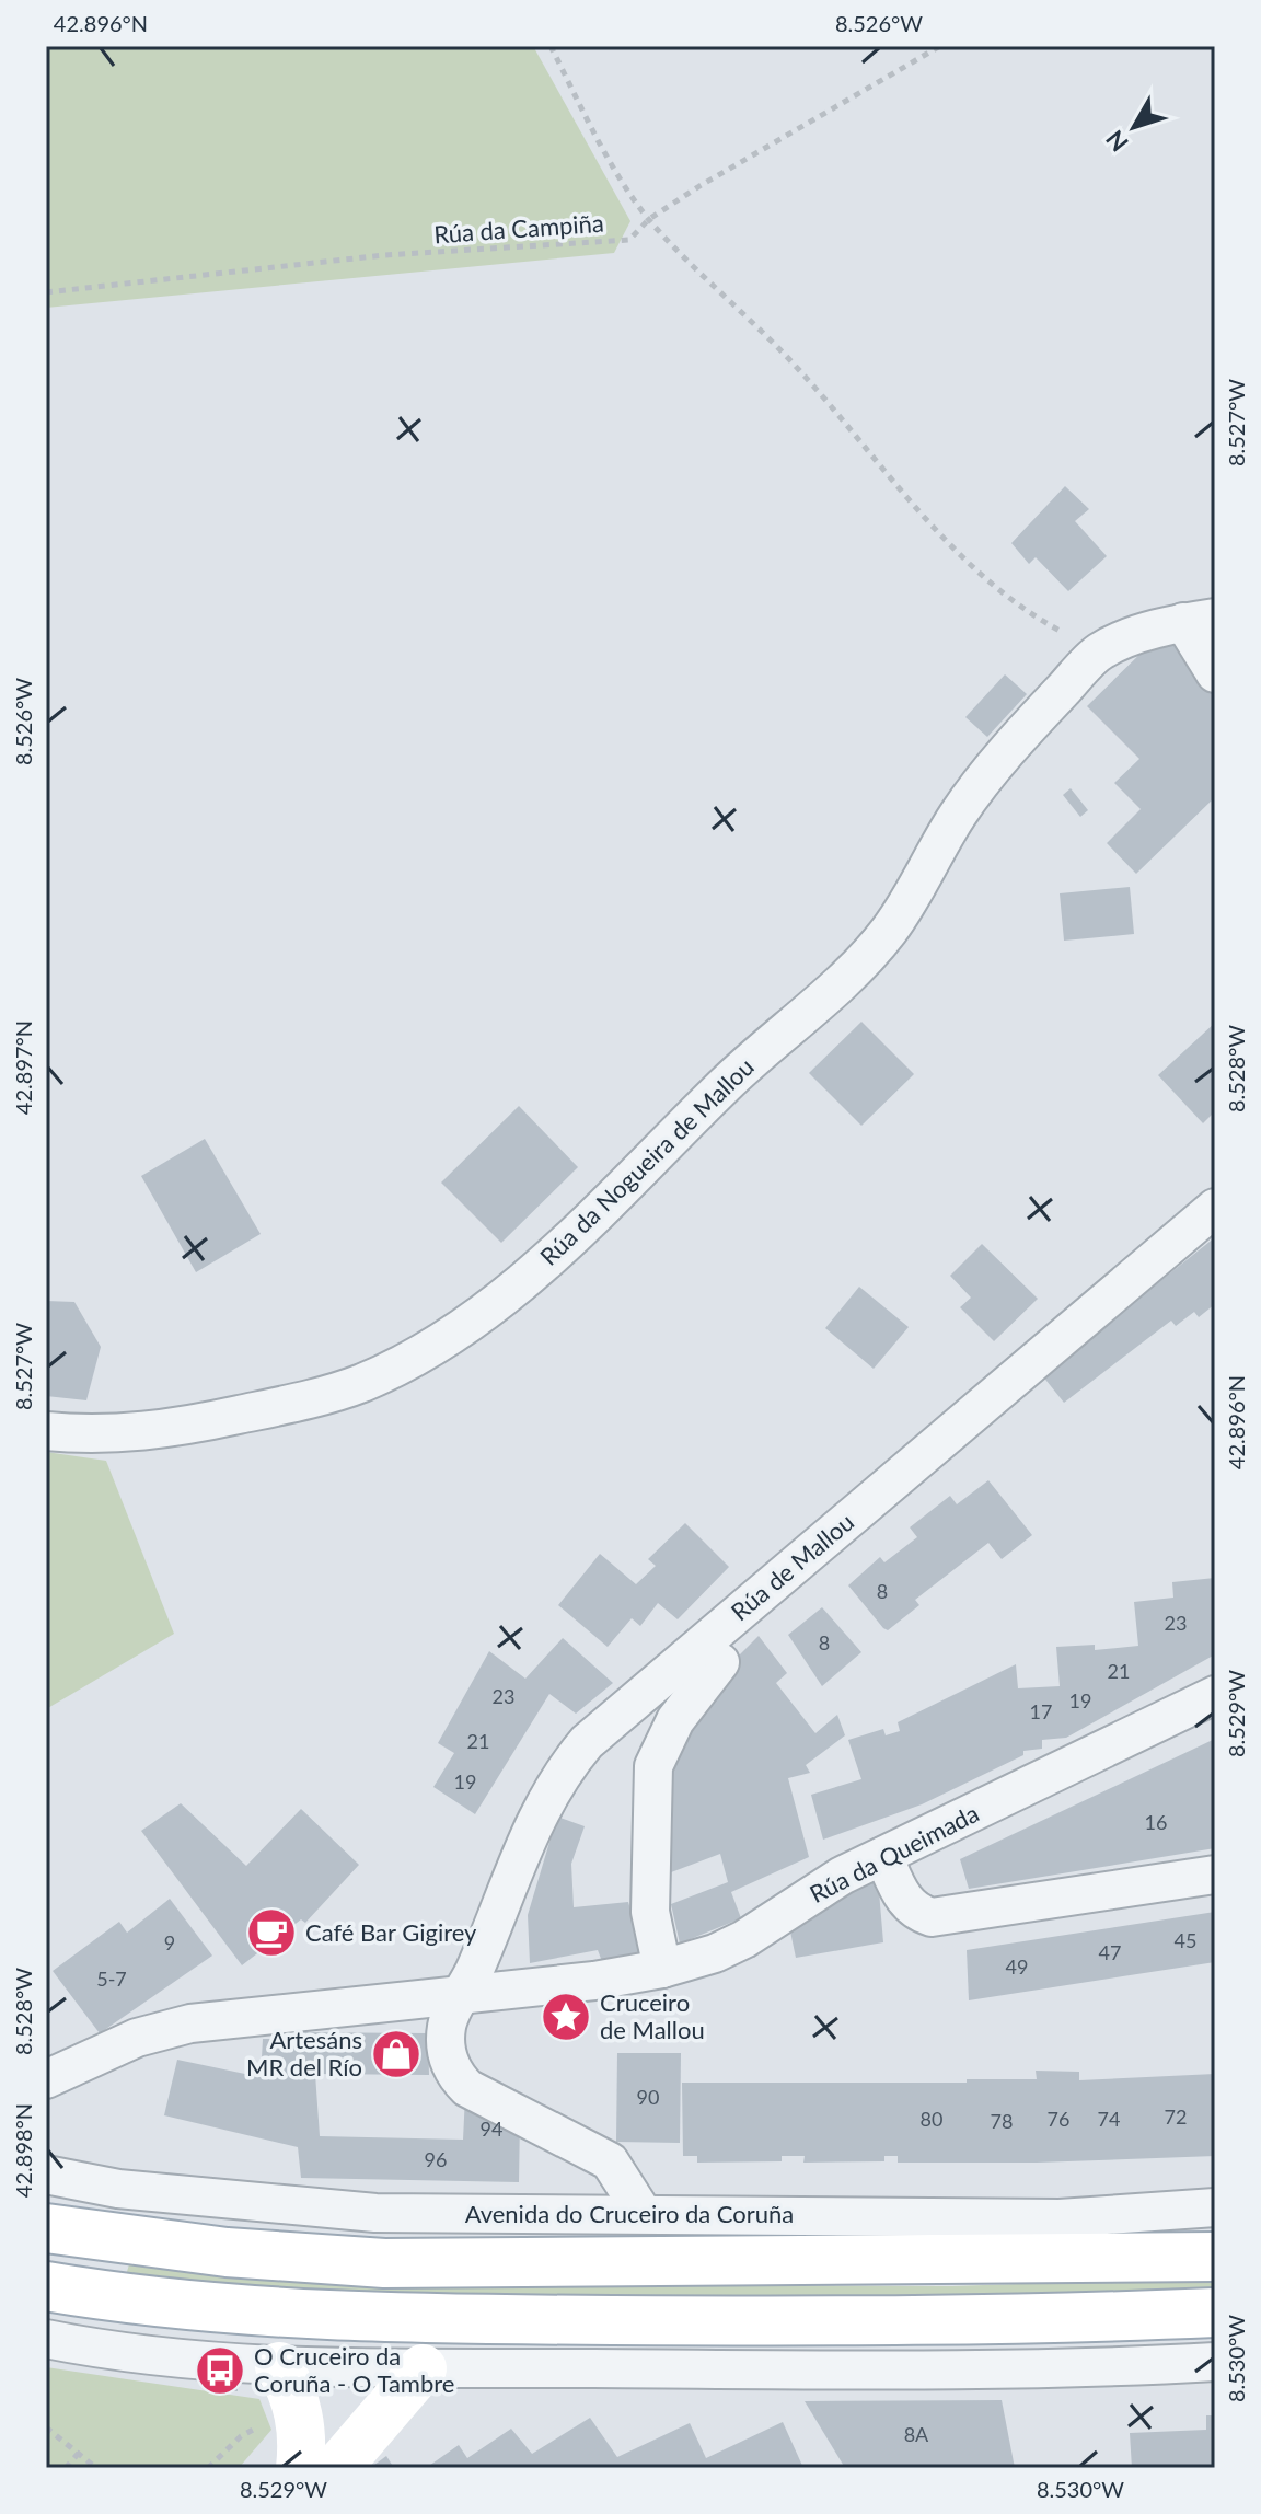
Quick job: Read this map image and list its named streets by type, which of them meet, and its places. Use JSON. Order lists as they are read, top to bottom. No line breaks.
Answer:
{"streets":{"main road":["Avenida do Cruceiro da Coruña"],"street":["Rúa da Nogueira de Mallou","Rúa de Mallou","Rúa da Queimada"],"path":["Rúa da Campiña"]},"crossings":[["Rúa de Mallou","Rúa da Queimada"],["Rúa de Mallou","Avenida do Cruceiro da Coruña"]],"places":{"cafe":["Café Bar Gigirey"],"place":["Cruceiro de Mallou"],"shop":["Artesáns MR del Río"],"bus stop":["O Cruceiro da Coruña - O Tambre"]},"house_numbers":["8","23","8","21","23","19","17","21","19","16","45","9","47","49","5-7","90","72","80","76","74","78","94","96","8A"],"north":"bottom left","coordinates":["42.896°N","8.526°W","8.527°W","42.897°N","8.528°W","8.529°W","42.898°N","8.530°W"]}
